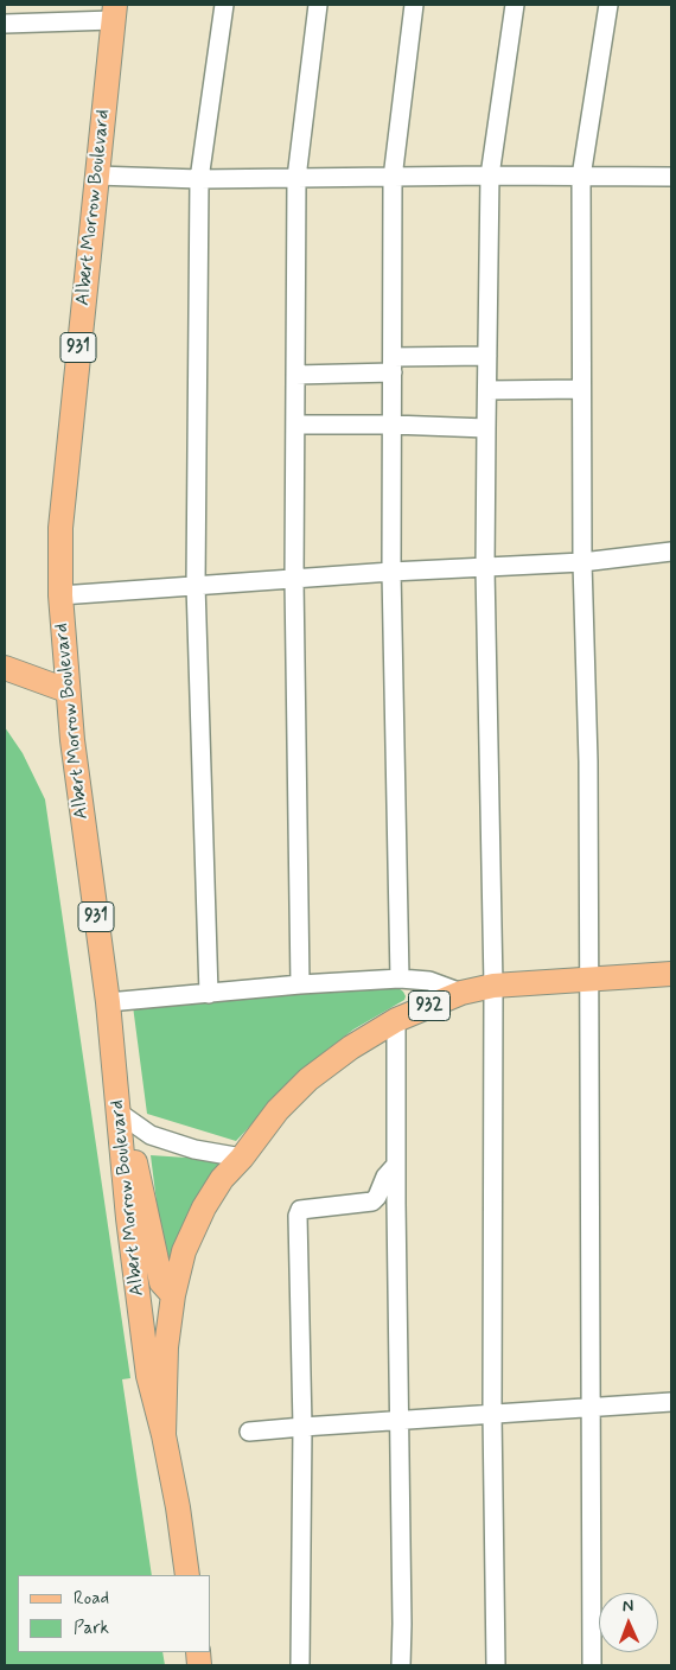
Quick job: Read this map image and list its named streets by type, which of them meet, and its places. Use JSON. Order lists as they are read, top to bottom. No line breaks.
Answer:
{"streets":{"main road":["Albert Morrow Boulevard","931","932"]},"crossings":[["Albert Morrow Boulevard","932"]],"legend":["Road","Park"],"north":"top"}
